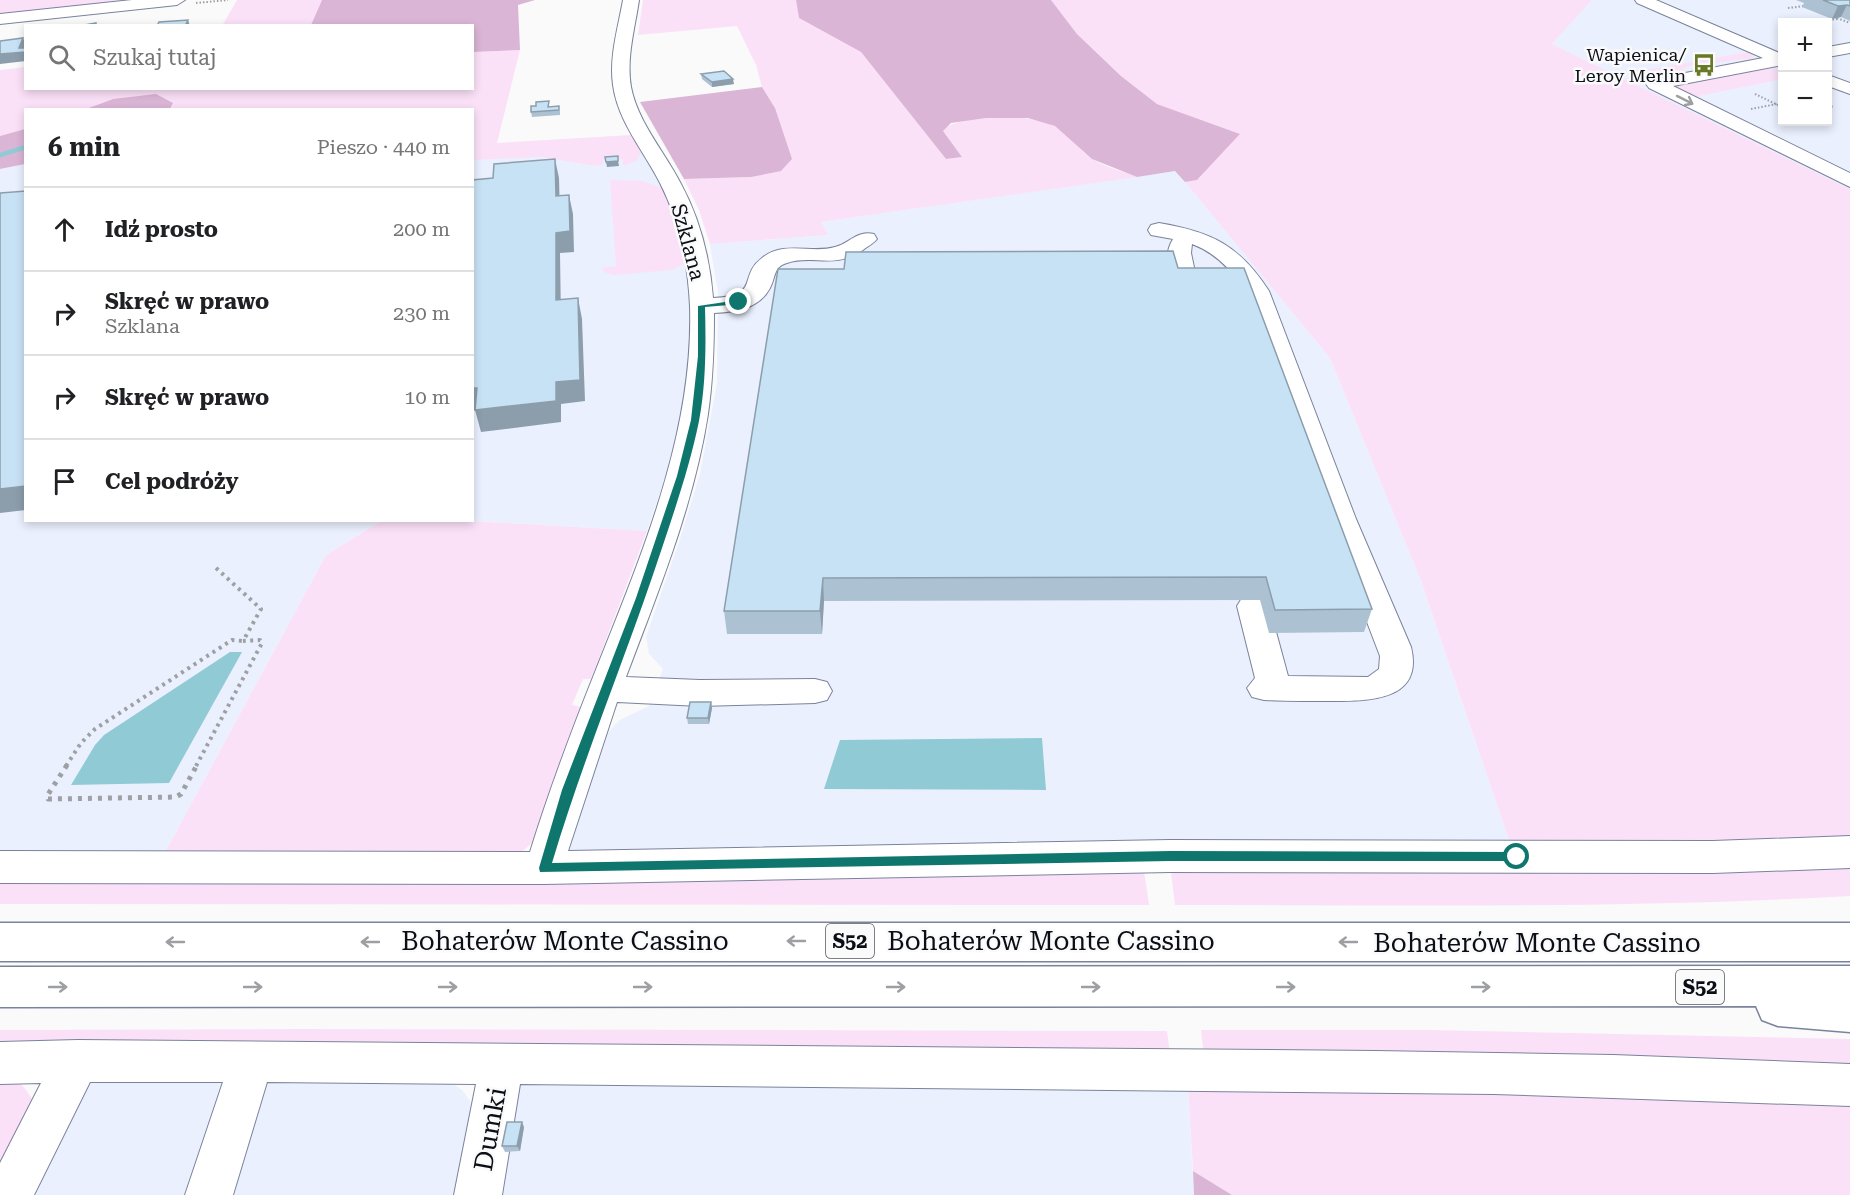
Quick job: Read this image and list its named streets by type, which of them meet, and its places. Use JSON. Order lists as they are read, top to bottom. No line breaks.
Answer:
{"streets":{"highway":["Bohaterów Monte Cassino","S52"],"street":["Szklana","Dumki"]},"places":{"bus stop":["Wapienica/ Leroy Merlin"]},"page":{"map_buttons":["+","−"],"search":"Szukaj tutaj","heading":["6 min","Pieszo · 440 m"],"list":[["Idź prosto","200 m"],["Skręć w prawo","Szklana","230 m"],["Skręć w prawo","10 m"],"Cel podróży"]}}
